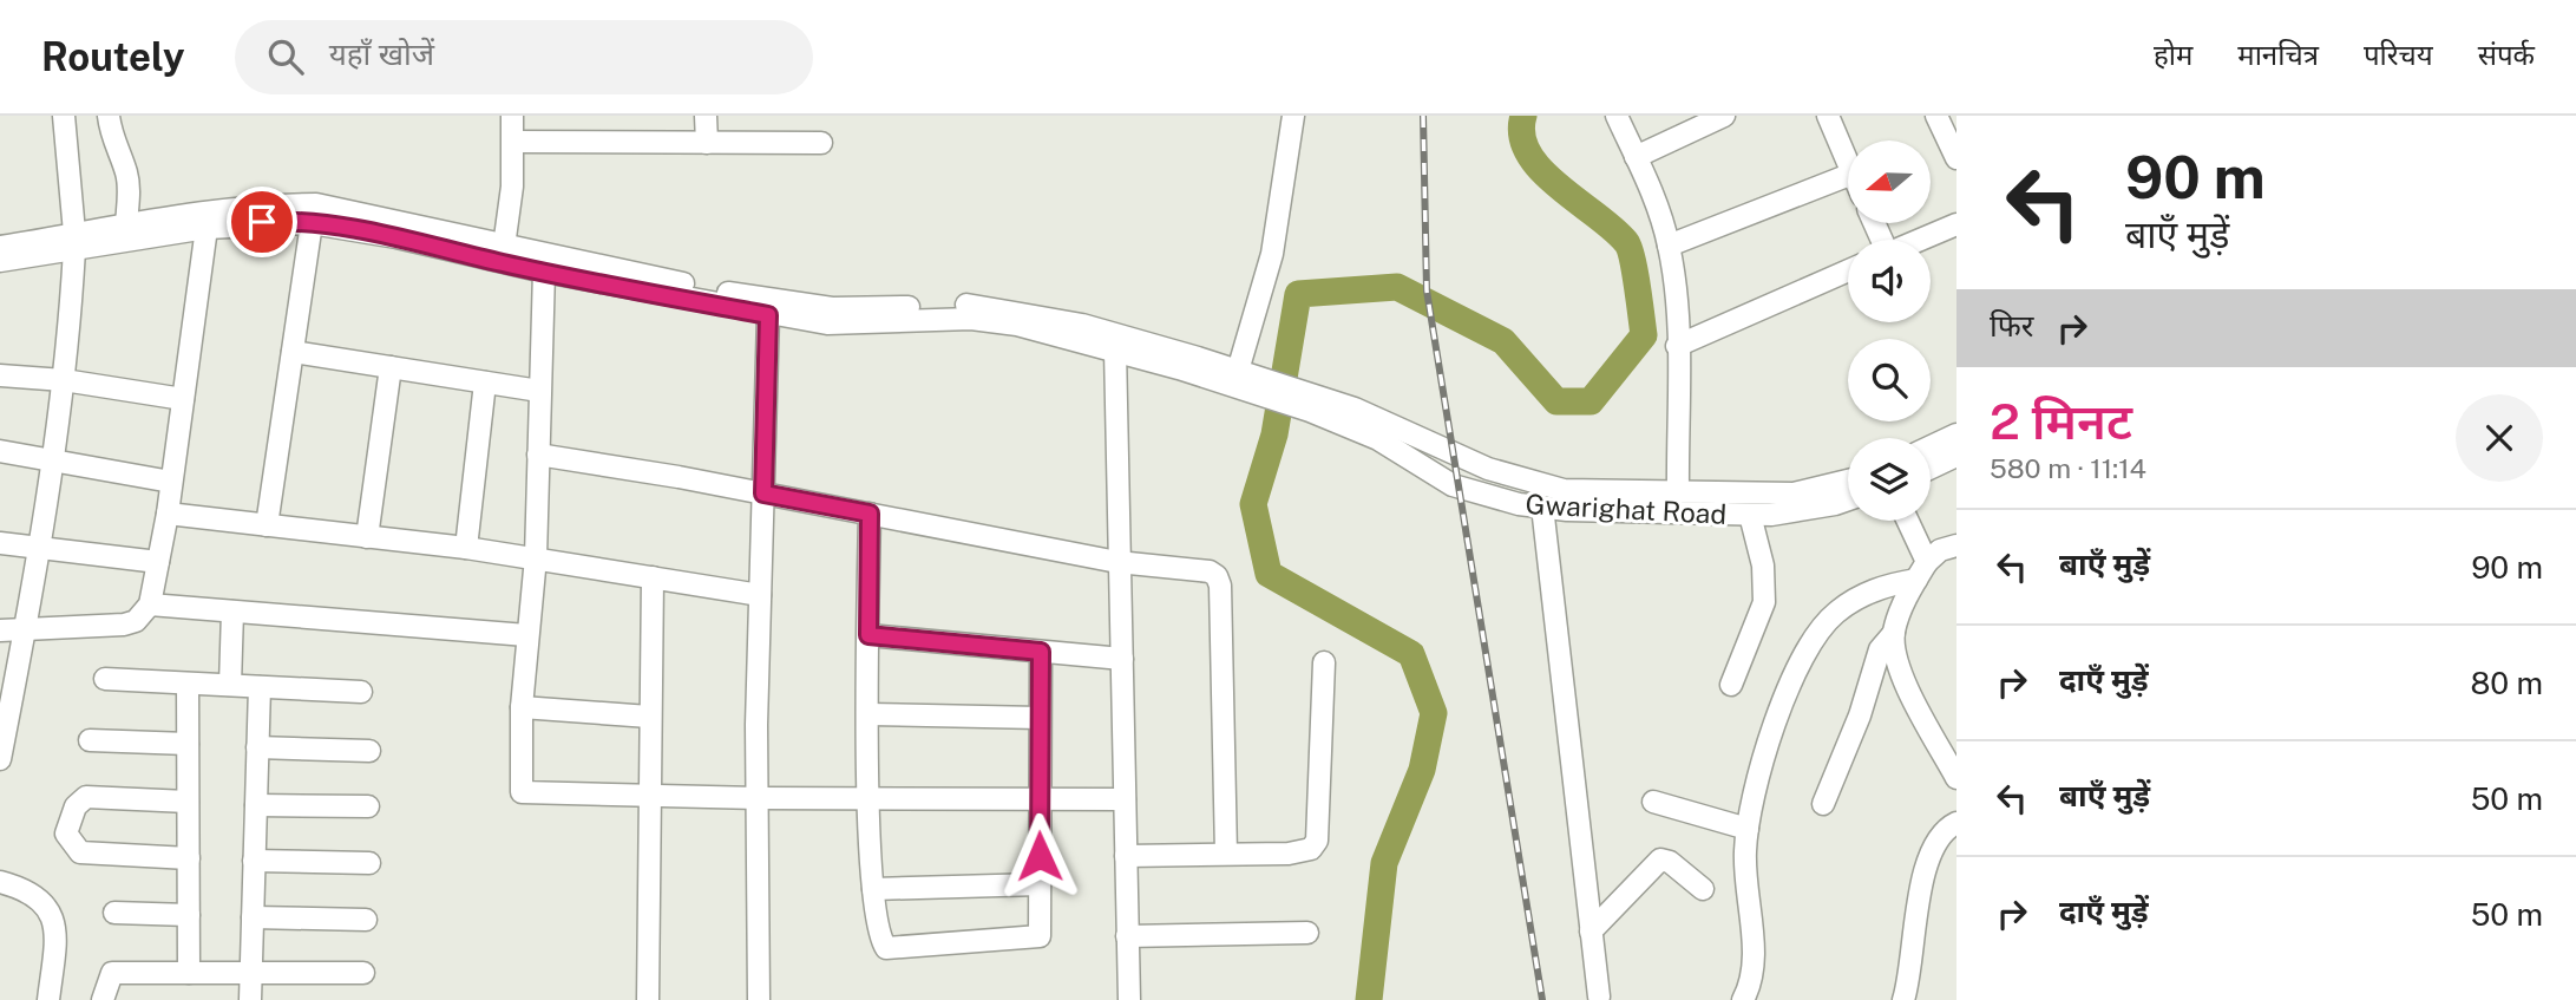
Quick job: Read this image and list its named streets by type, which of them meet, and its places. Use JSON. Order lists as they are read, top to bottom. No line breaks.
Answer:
{"streets":{"street":["Gwarighat Road"]},"north":"left","page":{"header":"Routely","search":"यहाँ खोजें","nav":["होम","मानचित्र","परिचय","संपर्क"],"turn":["90 m","बाएँ मुड़ें"],"then":"फिर","heading":["2 मिनट","580 m · 11:14"],"list":[{"name":"बाएँ मुड़ें","value":"90 m"},{"name":"दाएँ मुड़ें","value":"80 m"},{"name":"बाएँ मुड़ें","value":"50 m"},{"name":"दाएँ मुड़ें","value":"50 m"}]}}
